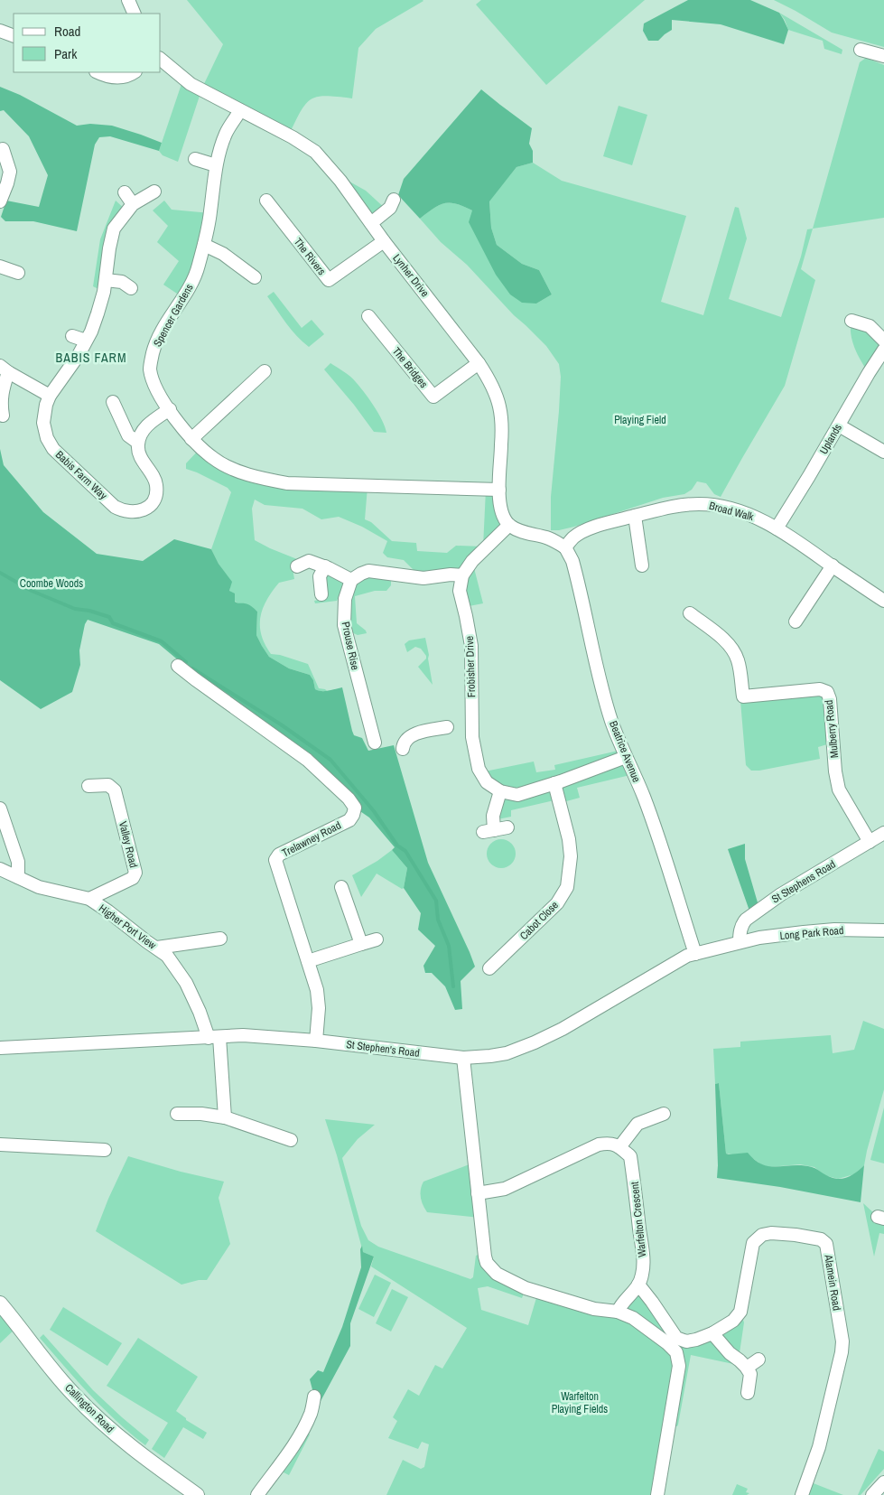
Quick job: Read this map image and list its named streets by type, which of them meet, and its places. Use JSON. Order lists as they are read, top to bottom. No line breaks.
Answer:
{"streets":{"street":["The Rivers","Lynher Drive","Spencer Gardens","The Bridges","Uplands","Babis Farm Way","Broad Walk","Prouse Rise","Frobisher Drive","Mulberry Road","Beatrice Avenue","Trelawney Road","Valley Road","St Stephens Road","Cabot Close","Higher Port View","Long Park Road","St Stephen's Road","Warfelton Crescent","Alamein Road","Callington Road"]},"crossings":[["The Rivers","Lynher Drive"],["Lynher Drive","Spencer Gardens"],["Lynher Drive","The Bridges"],["Uplands","Broad Walk"],["Broad Walk","Beatrice Avenue"],["Mulberry Road","St Stephens Road"],["Beatrice Avenue","St Stephen's Road"],["Trelawney Road","St Stephen's Road"],["Valley Road","Higher Port View"],["St Stephens Road","Long Park Road"],["St Stephens Road","St Stephen's Road"],["Higher Port View","St Stephen's Road"],["Long Park Road","St Stephen's Road"],["Warfelton Crescent","Alamein Road"]],"districts":["BABIS FARM"],"parks":["Playing Field","Coombe Woods","Warfelton Playing Fields"],"legend":["Road","Park"]}
